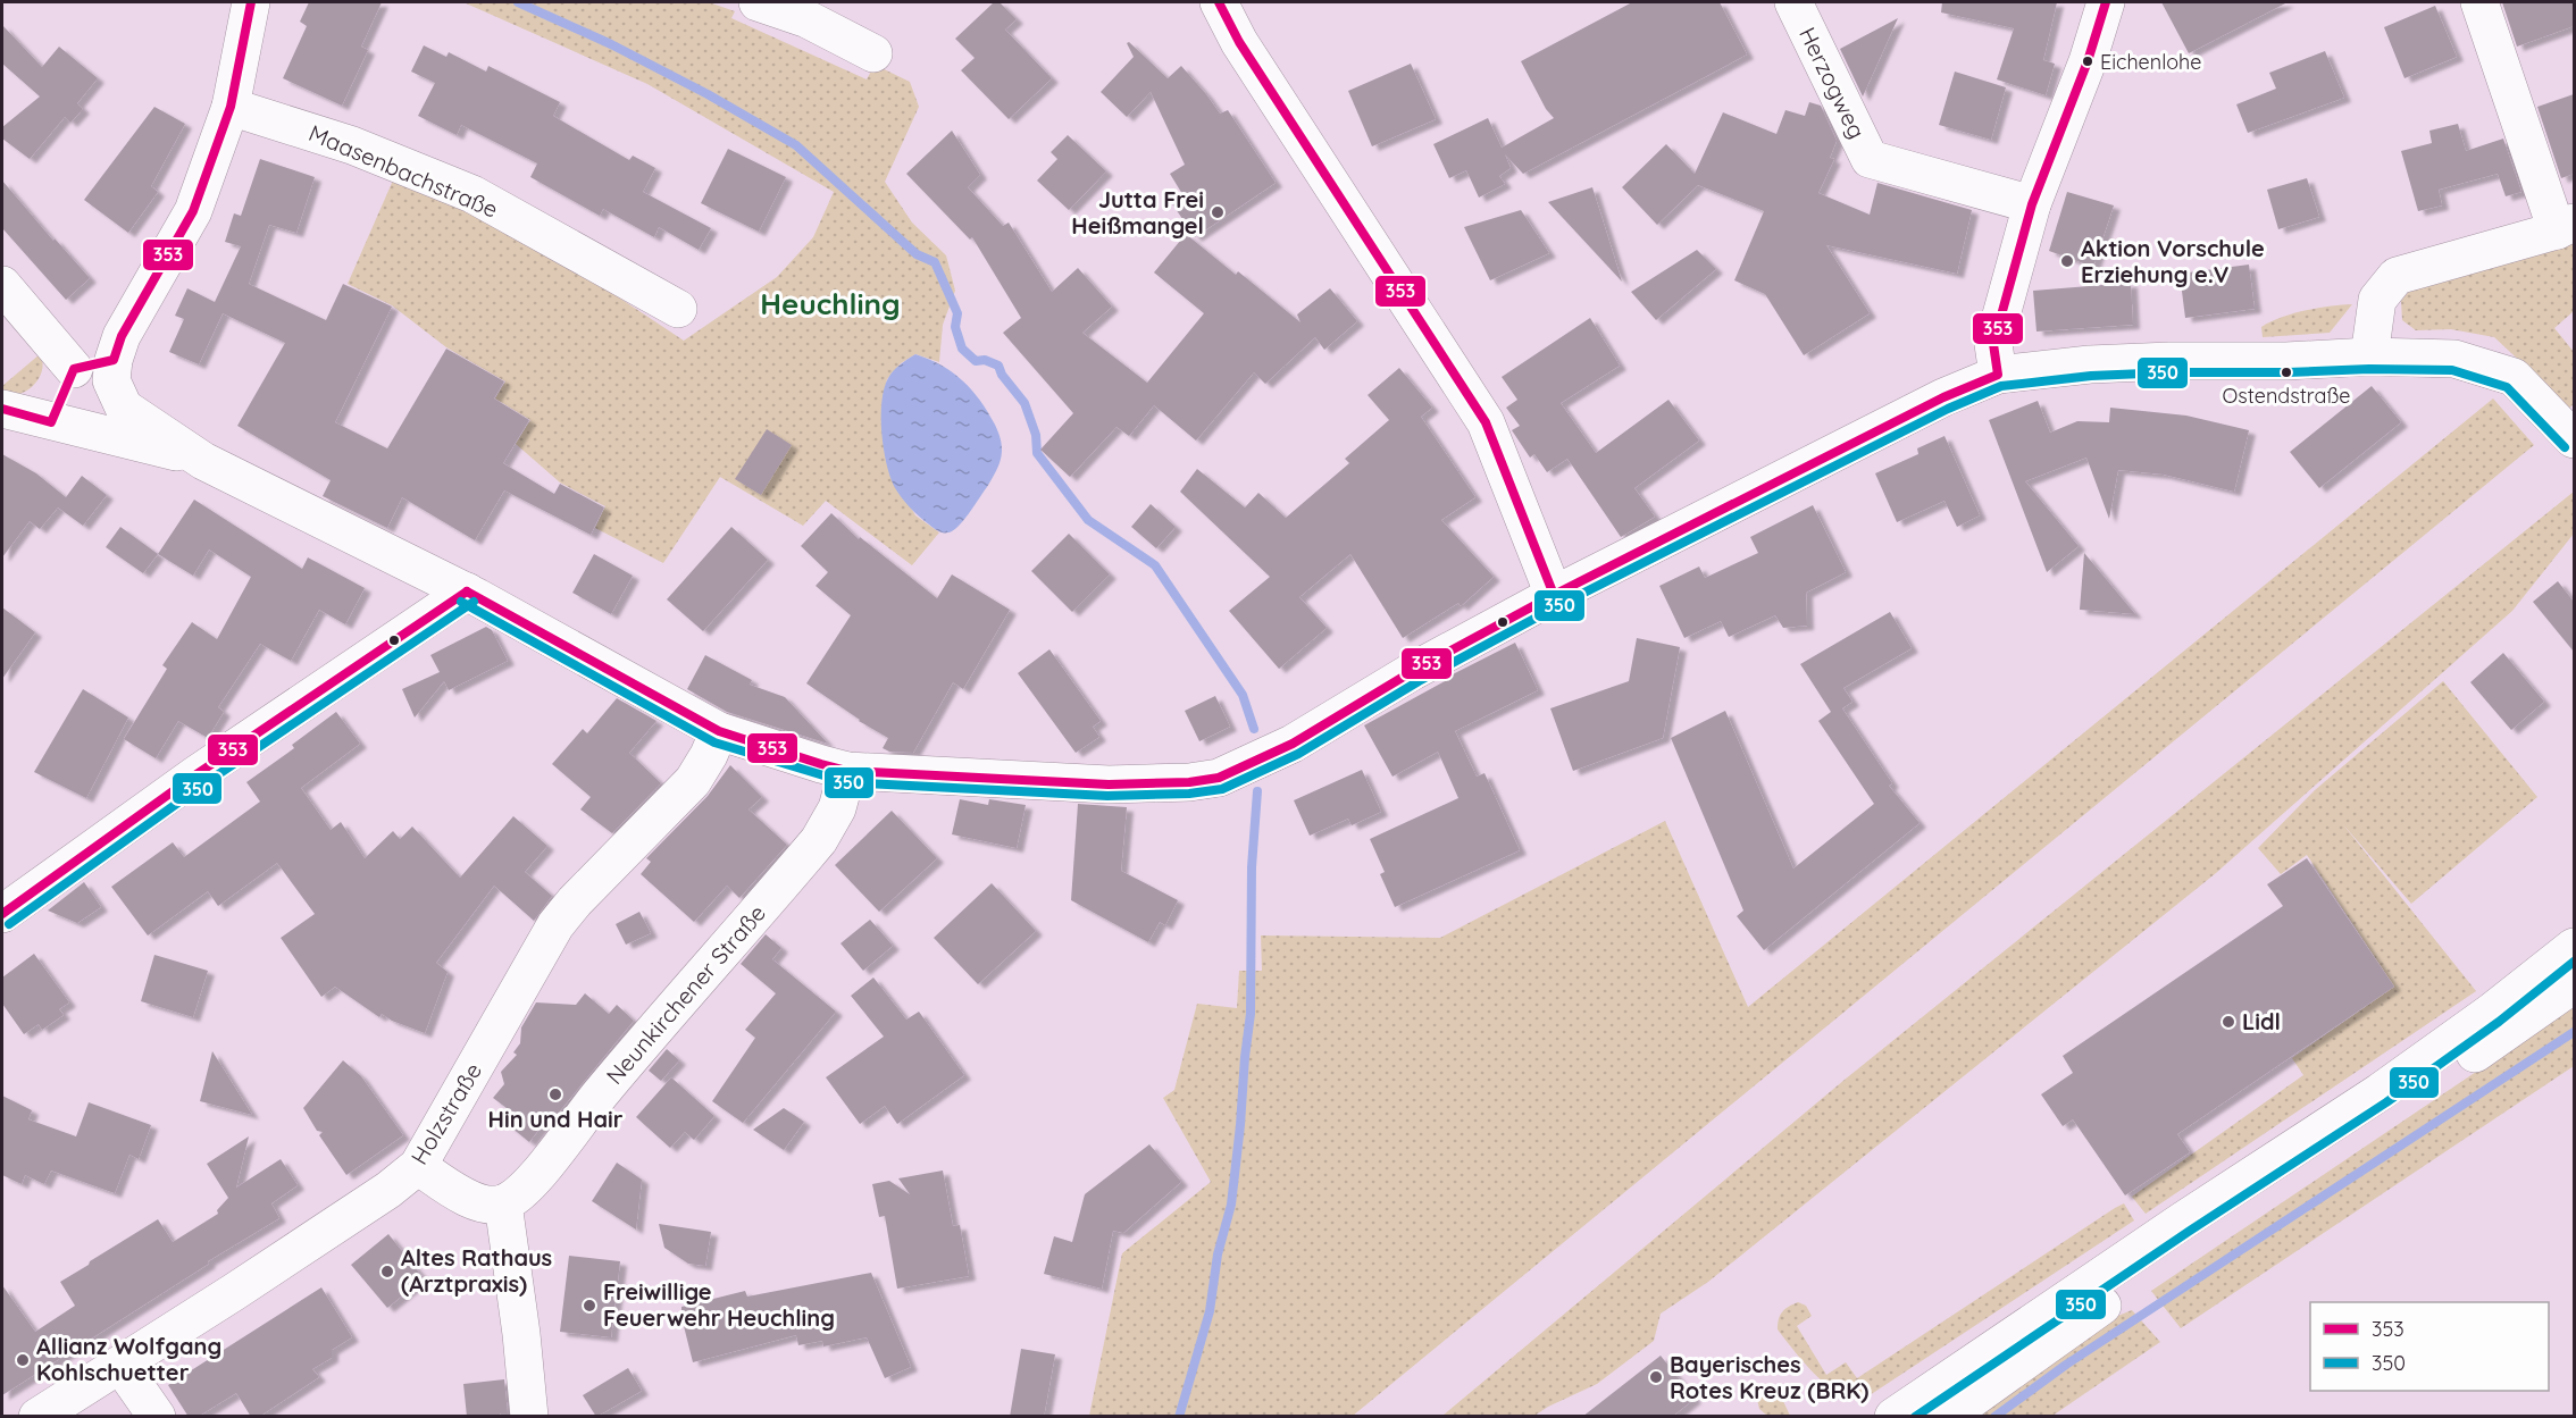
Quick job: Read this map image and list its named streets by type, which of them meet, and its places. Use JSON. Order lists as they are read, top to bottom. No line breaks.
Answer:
{"streets":{"street":["Herzogweg","Maasenbachstraße","Neunkirchener Straße","Holzstraße"]},"districts":["Heuchling"],"places":["Eichenlohe","Jutta Frei Heißmangel","Aktion Vorschule Erziehung e.V","Ostendstraße","Lidl","Hin und Hair","Altes Rathaus (Arztpraxis)","Freiwillige Feuerwehr Heuchling","Allianz Wolfgang Kohlschuetter","Bayerisches Rotes Kreuz (BRK)"],"lines":["transit line 353","transit line 350"],"legend":["353","350"]}
